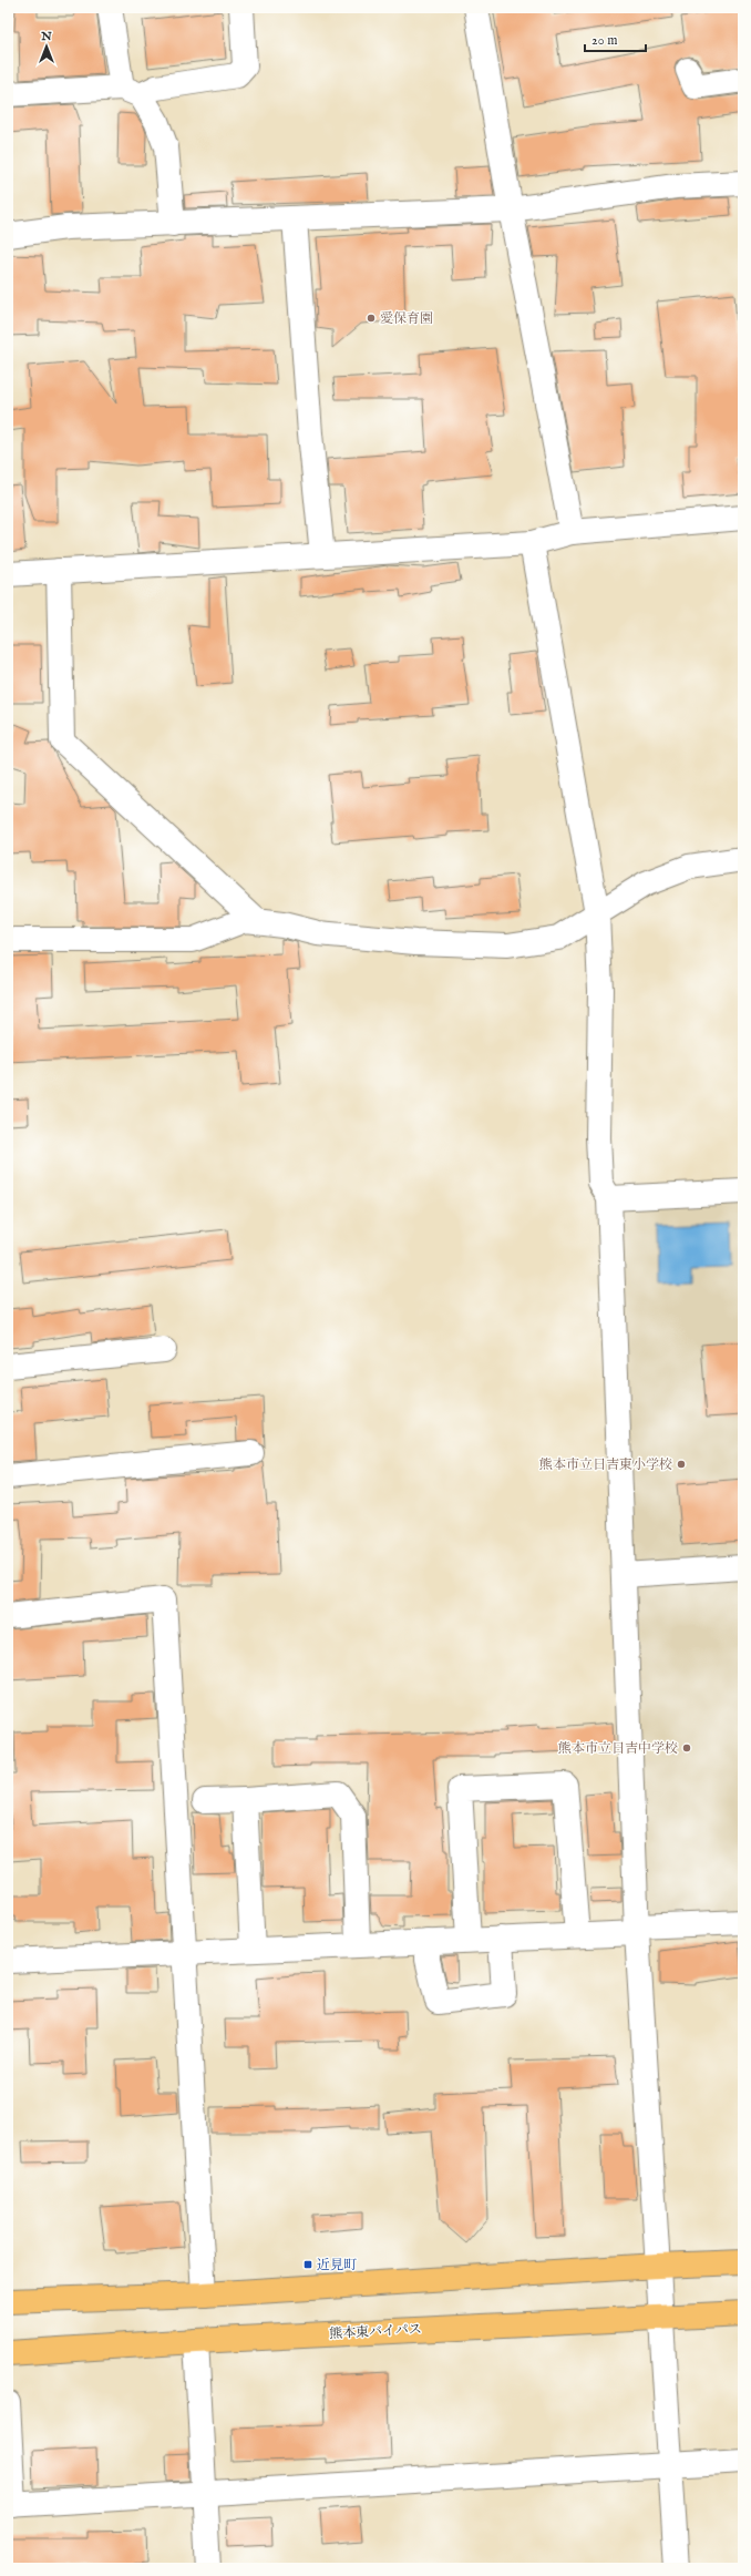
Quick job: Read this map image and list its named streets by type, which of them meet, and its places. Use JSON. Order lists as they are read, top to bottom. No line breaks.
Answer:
{"streets":{"highway":["熊本東バイパス"]},"places":{"other":["愛保育園","熊本市立日吉東小学校","熊本市立日吉中学校"],"transit":["近見町"]},"scale_bar":"20 m","north":"top"}
